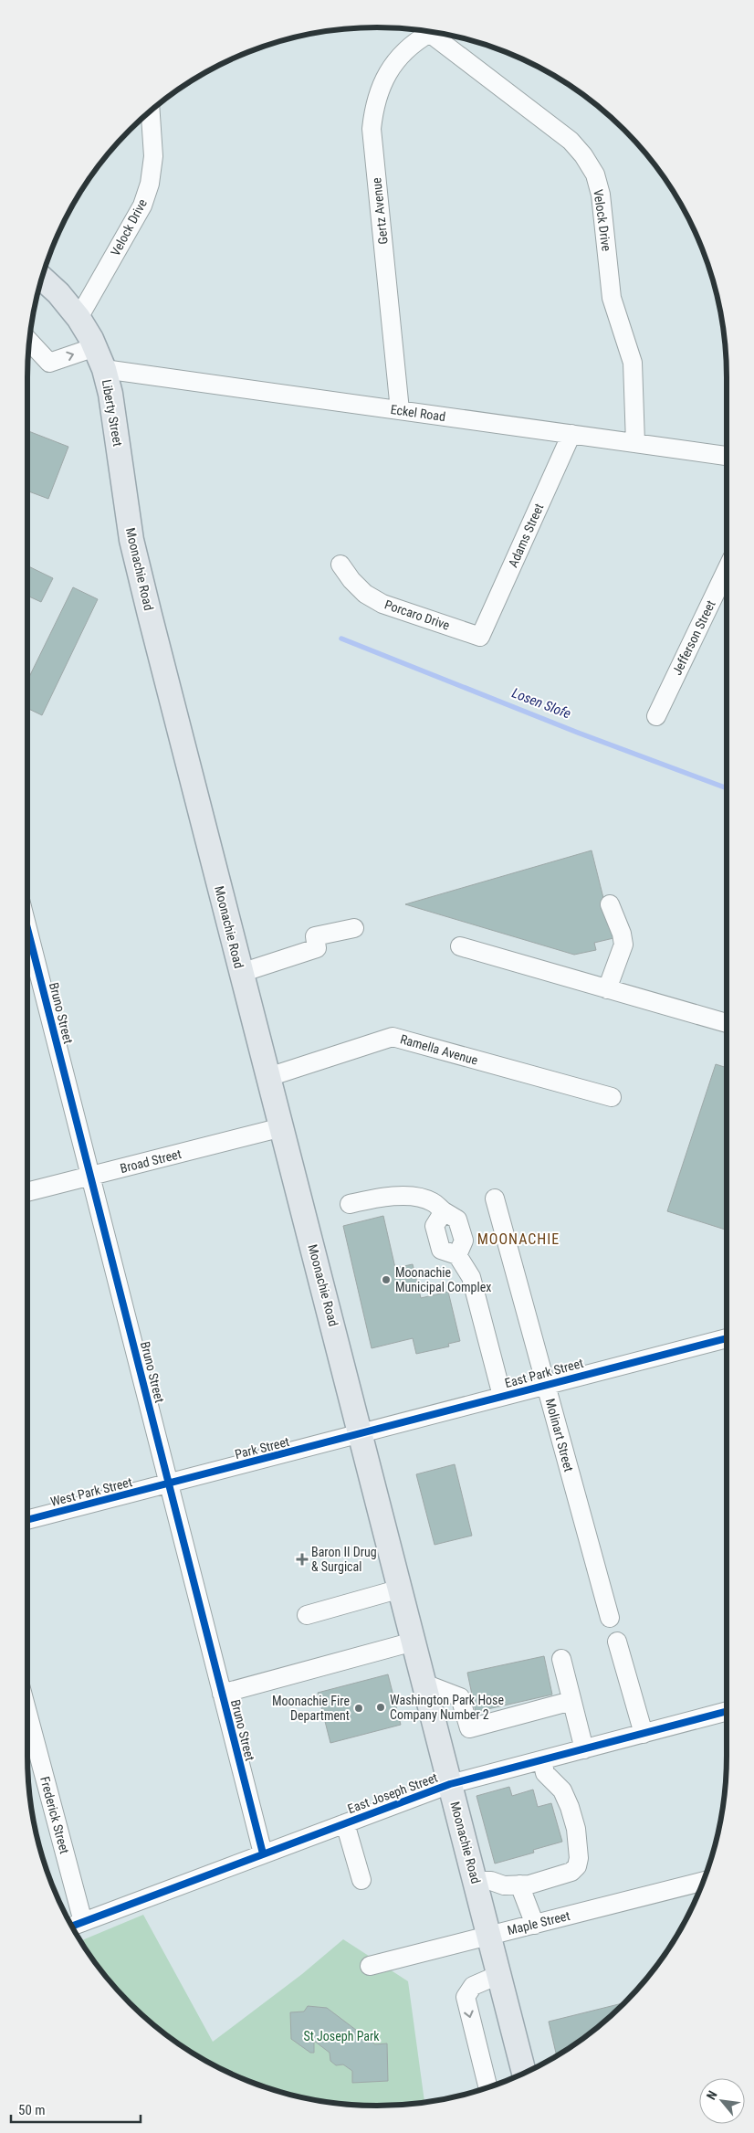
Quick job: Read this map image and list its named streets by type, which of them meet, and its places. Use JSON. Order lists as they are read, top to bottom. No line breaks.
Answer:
{"streets":{"main road":["Liberty Street","Moonachie Road"],"street":["Gertz Avenue","Velock Drive","Eckel Road","Adams Street","Porcaro Drive","Jefferson Street","Bruno Street","Ramella Avenue","Broad Street","East Park Street","Molinart Street","Park Street","West Park Street","East Joseph Street","Frederick Street","Maple Street"]},"crossings":[["Gertz Avenue","Eckel Road"],["Velock Drive","Liberty Street"],["Velock Drive","Eckel Road"],["Liberty Street","Eckel Road"],["Liberty Street","Moonachie Road"],["Eckel Road","Adams Street"],["Adams Street","Porcaro Drive"],["Moonachie Road","Ramella Avenue"],["Moonachie Road","Broad Street"],["Moonachie Road","East Park Street"],["Moonachie Road","Park Street"],["Moonachie Road","East Joseph Street"],["Moonachie Road","Maple Street"],["Bruno Street","Broad Street"],["Bruno Street","Park Street"],["Bruno Street","West Park Street"],["Bruno Street","East Joseph Street"],["East Park Street","Molinart Street"],["East Park Street","Park Street"],["Park Street","West Park Street"],["East Joseph Street","Frederick Street"]],"districts":["MOONACHIE"],"water":["Losen Slofe"],"parks":["St Joseph Park"],"places":{"other":["Moonachie Municipal Complex","Washington Park Hose Company Number 2","Moonachie Fire Department"],"health":["Baron II Drug & Surgical"]},"scale_bar":"50 m","north":"top left"}
